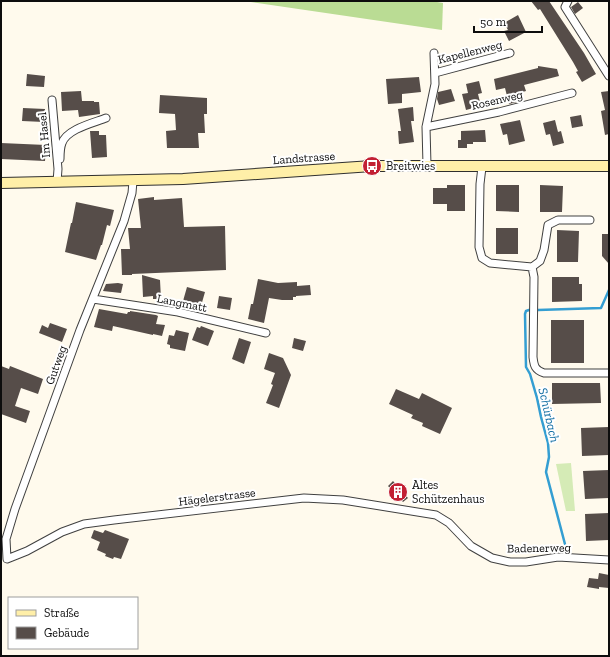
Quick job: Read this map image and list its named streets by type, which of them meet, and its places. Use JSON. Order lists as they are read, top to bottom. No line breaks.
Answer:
{"streets":{"main road":["Landstrasse"],"street":["Kapellenweg","Rosenweg","Im Hasel","Langmatt","Gutweg","Hägelerstrasse","Badenerweg"]},"crossings":[["Kapellenweg","Rosenweg"],["Kapellenweg","Landstrasse"],["Im Hasel","Landstrasse"],["Landstrasse","Gutweg"],["Langmatt","Gutweg"],["Gutweg","Hägelerstrasse"],["Hägelerstrasse","Badenerweg"]],"water":["Schürbach"],"places":{"bus stop":["Breitwies"],"building":["Altes Schützenhaus"]},"legend":["Straße","Gebäude"],"scale_bar":"50 m"}
